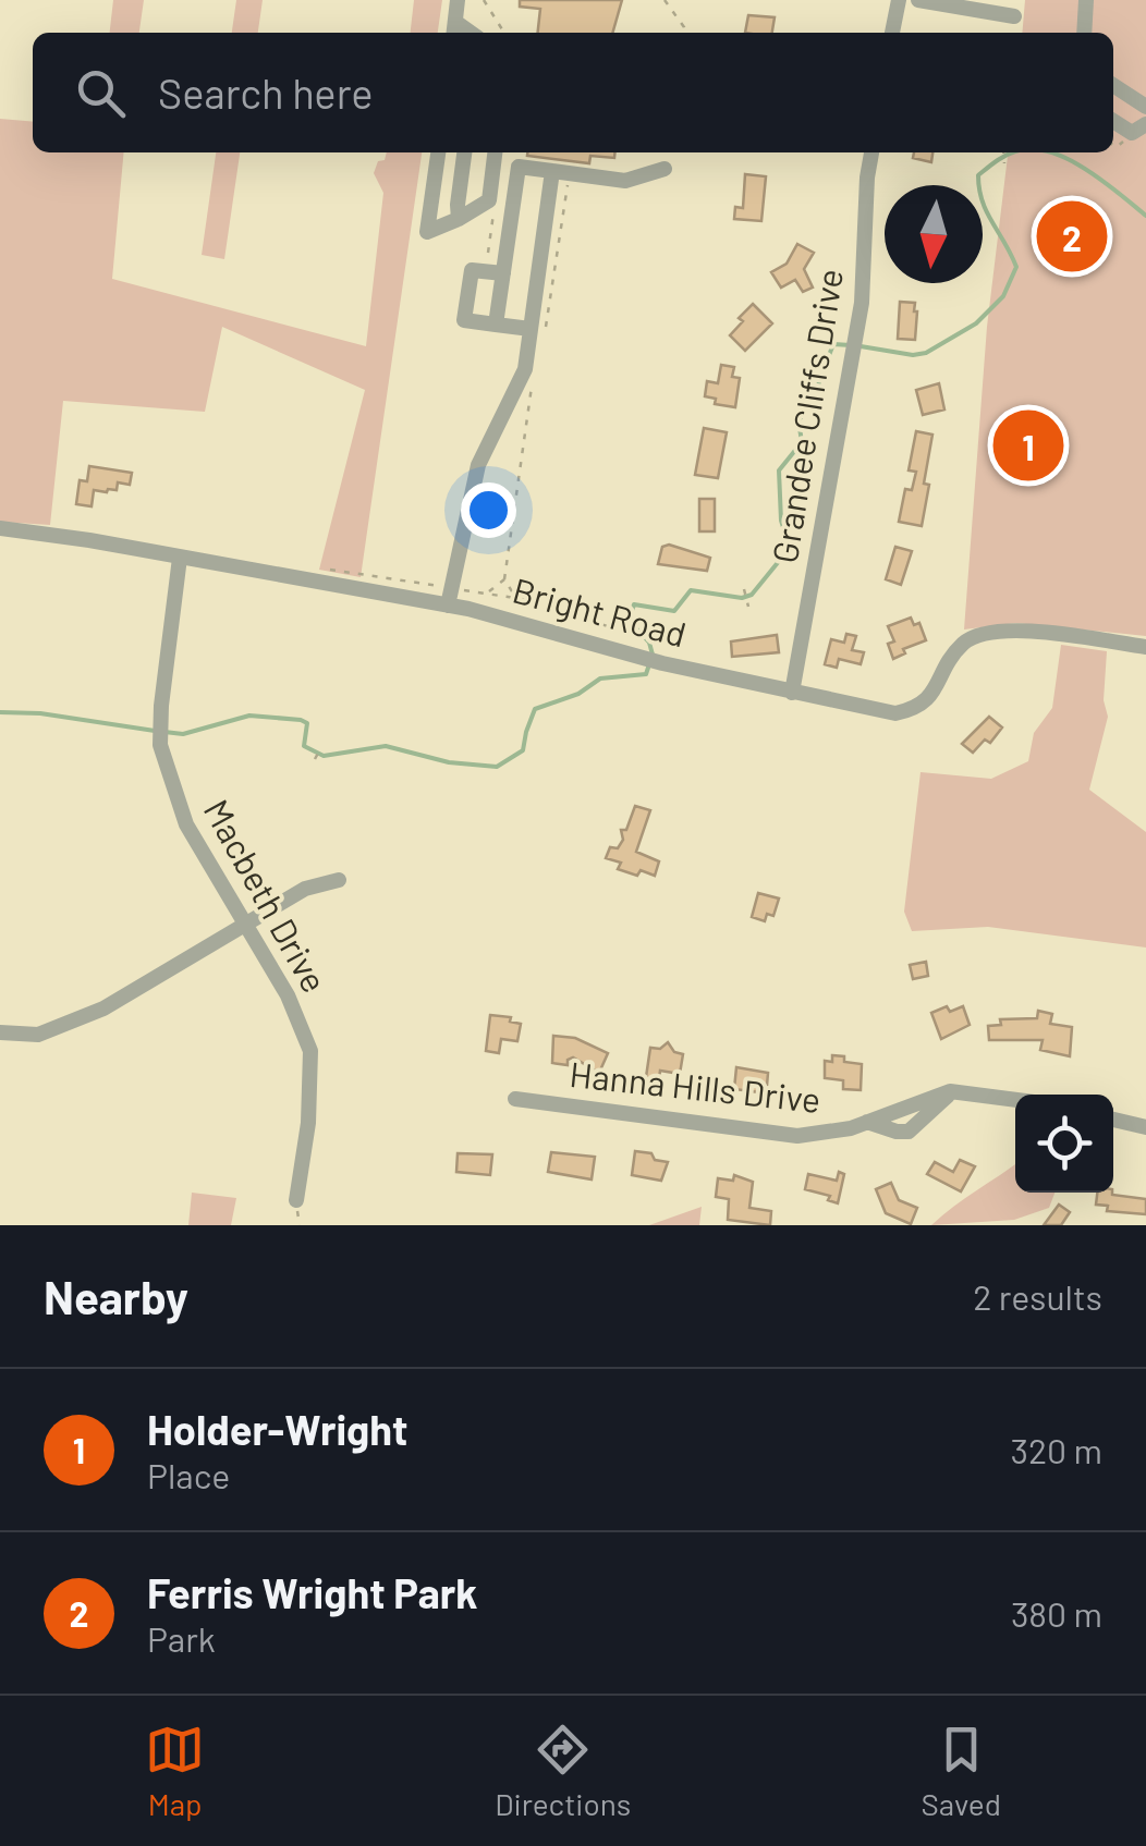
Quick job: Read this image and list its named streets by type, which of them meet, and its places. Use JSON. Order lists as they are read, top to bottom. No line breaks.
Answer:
{"streets":{"street":["Grandee Cliffs Drive","Bright Road","Macbeth Drive","Hanna Hills Drive"]},"crossings":[["Grandee Cliffs Drive","Bright Road"],["Bright Road","Macbeth Drive"]],"north":"bottom","page":{"search":"Search here","pins":["2","1"],"heading":["Nearby","2 results"],"list":[{"mark":"1","name":"Holder-Wright","note":"Place","value":"320 m"},{"mark":"2","name":"Ferris Wright Park","note":"Park","value":"380 m"}],"nav":["Map","Directions","Saved"]}}
